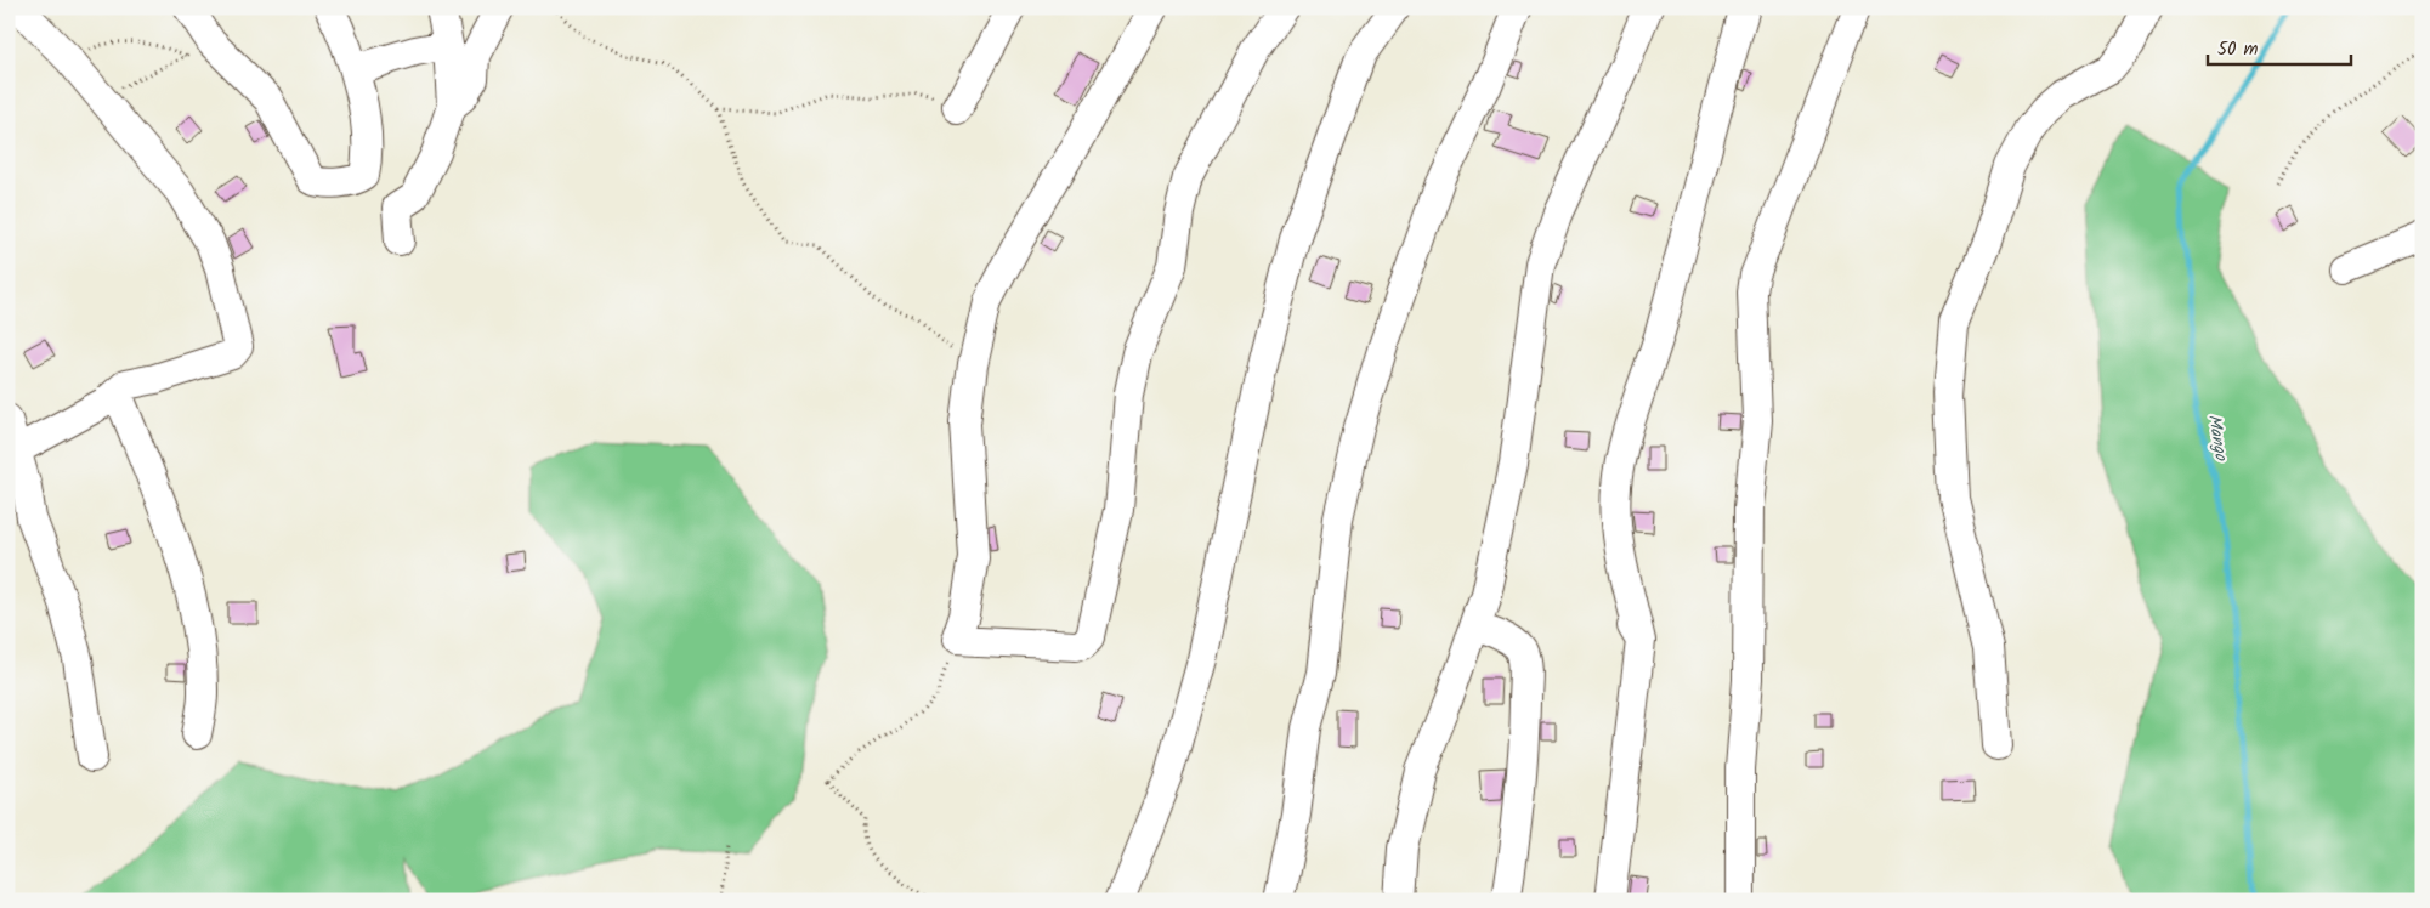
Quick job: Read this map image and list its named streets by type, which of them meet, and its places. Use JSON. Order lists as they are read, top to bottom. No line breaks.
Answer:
{"water":["Mango"],"scale_bar":"50 m"}
